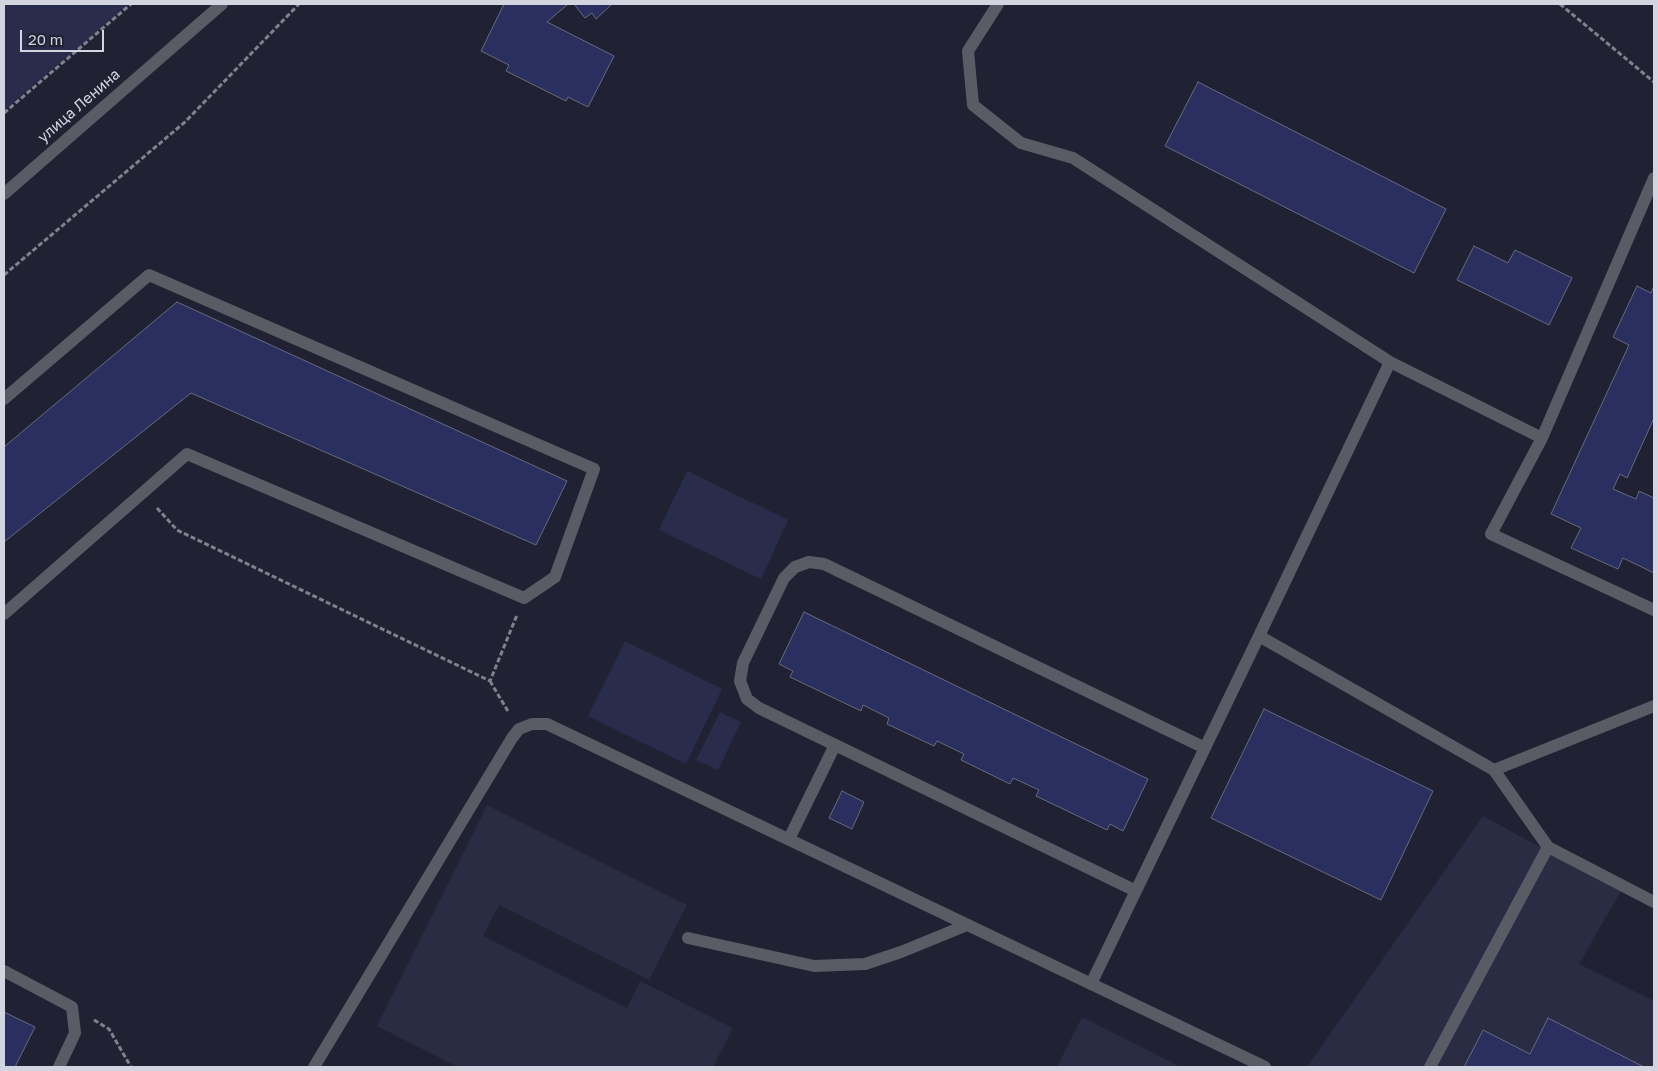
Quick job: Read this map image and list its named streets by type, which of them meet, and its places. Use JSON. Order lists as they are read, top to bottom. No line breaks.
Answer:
{"streets":{"street":["улица Ленина"]},"scale_bar":"20 m"}
